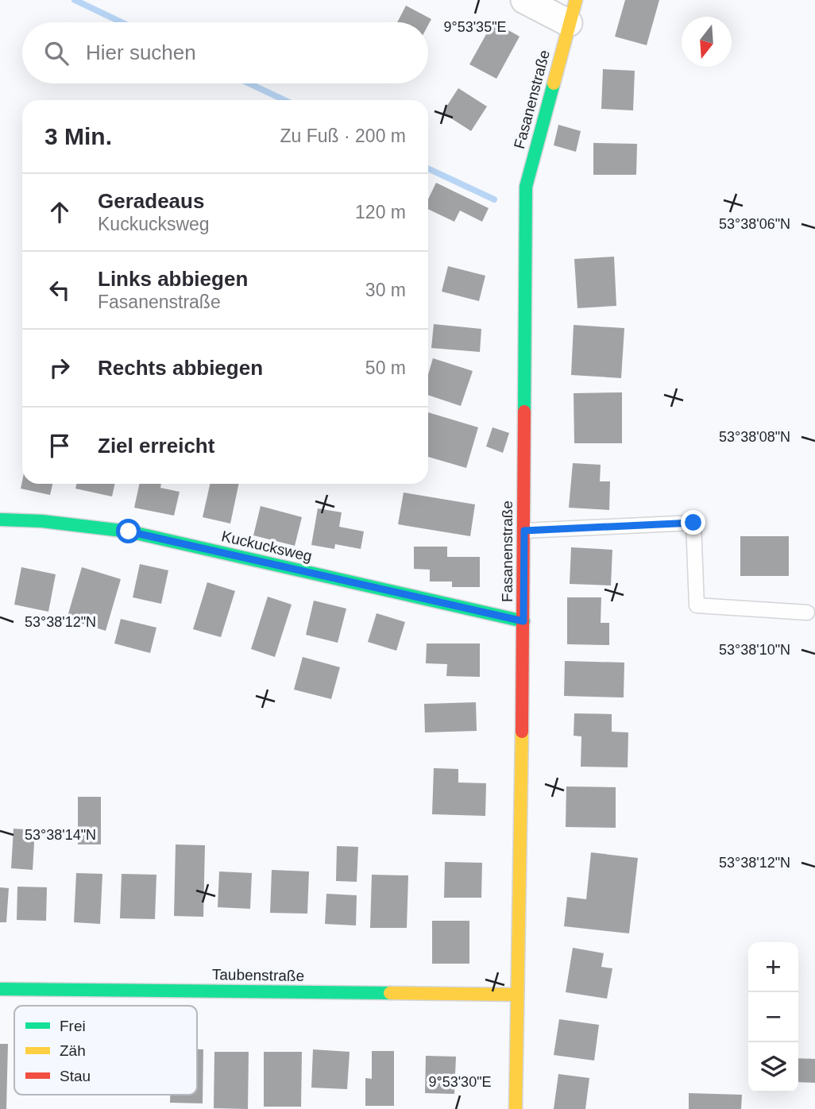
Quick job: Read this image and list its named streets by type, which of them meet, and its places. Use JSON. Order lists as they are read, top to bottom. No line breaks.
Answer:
{"streets":{"street":["Fasanenstraße","Kuckucksweg","Taubenstraße"]},"crossings":[["Fasanenstraße","Kuckucksweg"],["Fasanenstraße","Taubenstraße"]],"legend":["Frei","Zäh","Stau"],"north":"bottom","page":{"search":"Hier suchen","heading":["3 Min.","Zu Fuß · 200 m"],"list":[["Geradeaus","Kuckucksweg","120 m"],["Links abbiegen","Fasanenstraße","30 m"],["Rechts abbiegen","50 m"],"Ziel erreicht"],"map_buttons":["+","−"]},"coordinates":["9°53'35\"E","53°38'06\"N","53°38'08\"N","53°38'12\"N","53°38'10\"N","53°38'14\"N","9°53'30\"E"]}
